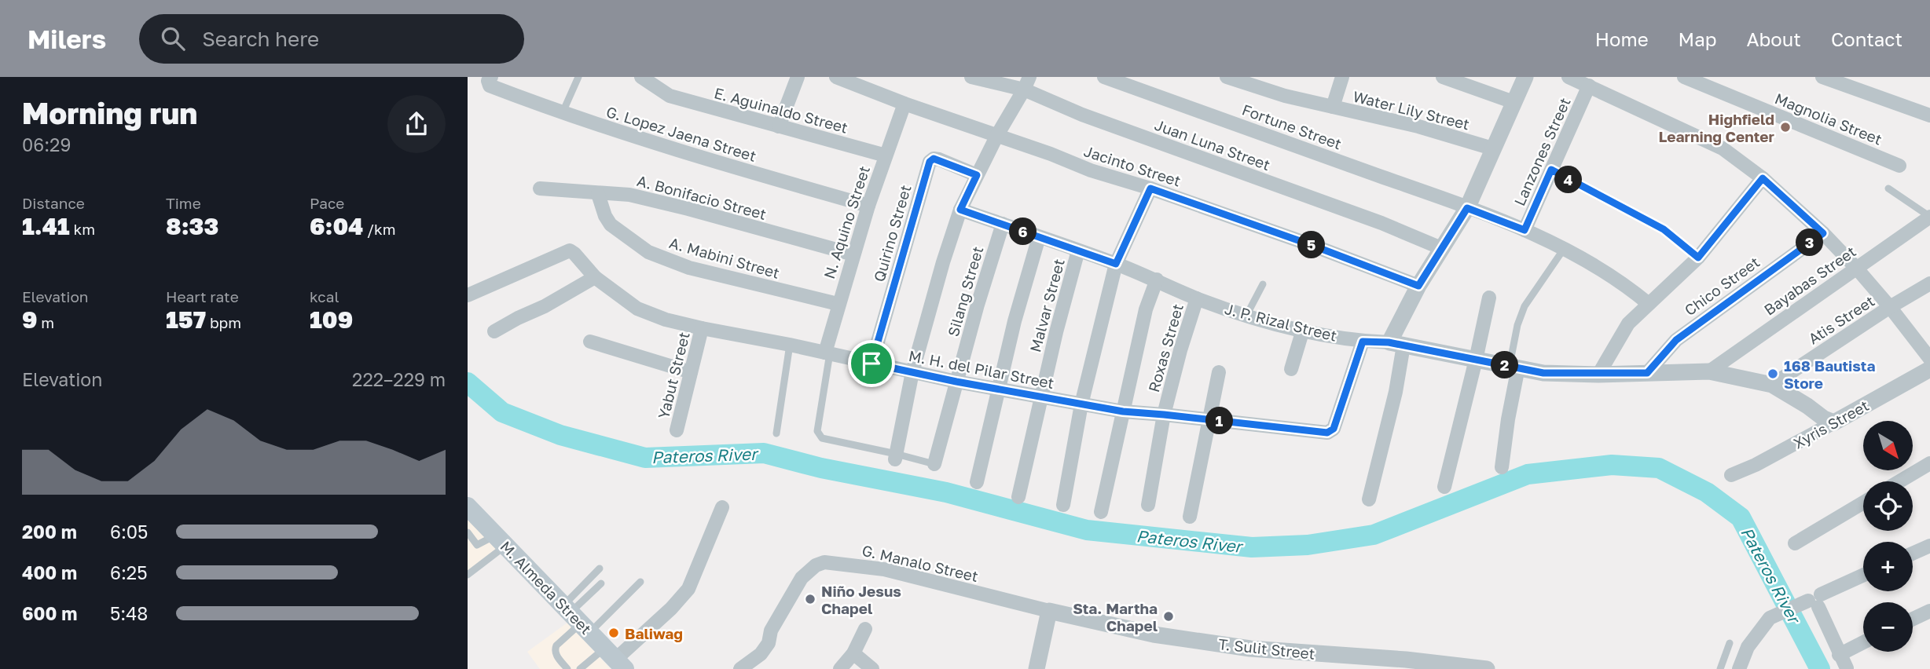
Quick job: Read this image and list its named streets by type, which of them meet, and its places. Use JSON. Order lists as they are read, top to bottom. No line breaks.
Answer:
{"streets":{"main road":["M. Almeda Street"],"street":["E. Aguinaldo Street","Water Lily Street","Magnolia Street","Fortune Street","G. Lopez Jaena Street","Juan Luna Street","Lanzones Street","Jacinto Street","A. Bonifacio Street","N. Aquino Street","Quirino Street","A. Mabini Street","Bayabas Street","Chico Street","Silang Street","Malvar Street","Atis Street","J. P. Rizal Street","Roxas Street","M. H. del Pilar Street","Yabut Street","Xyris Street","G. Manalo Street","T. Sulit Street"]},"crossings":[["E. Aguinaldo Street","N. Aquino Street"],["Fortune Street","Lanzones Street"],["G. Lopez Jaena Street","N. Aquino Street"],["Jacinto Street","N. Aquino Street"],["A. Bonifacio Street","N. Aquino Street"],["A. Bonifacio Street","A. Mabini Street"],["N. Aquino Street","A. Mabini Street"],["N. Aquino Street","M. H. del Pilar Street"],["Quirino Street","M. H. del Pilar Street"],["Bayabas Street","J. P. Rizal Street"],["Chico Street","J. P. Rizal Street"],["Silang Street","J. P. Rizal Street"],["Silang Street","M. H. del Pilar Street"],["Malvar Street","J. P. Rizal Street"],["Malvar Street","M. H. del Pilar Street"],["Atis Street","J. P. Rizal Street"],["J. P. Rizal Street","Roxas Street"],["J. P. Rizal Street","M. H. del Pilar Street"],["J. P. Rizal Street","Xyris Street"],["Roxas Street","M. H. del Pilar Street"],["M. H. del Pilar Street","Yabut Street"],["G. Manalo Street","T. Sulit Street"]],"water":["Pateros River"],"places":["Highfield Learning Center","168 Bautista Store","Niño Jesus Chapel","Sta. Martha Chapel","Baliwag"],"north":"bottom right","page":{"header":"Milers","search":"Search here","nav":["Home","Map","About","Contact"],"heading":["Morning run","06:29"],"pins":["4","6","3","5","2","1"],"stats":[["Distance","1.41 km"],["Time","8:33"],["Pace","6:04 /km"],["Elevation","9 m"],["Heart rate","157 bpm"],["kcal","109"]],"chart":["Elevation","222–229 m"],"map_buttons":["+","−"],"list":[{"name":"200 m","note":"6:05"},{"name":"400 m","note":"6:25"},{"name":"600 m","note":"5:48"}]}}
